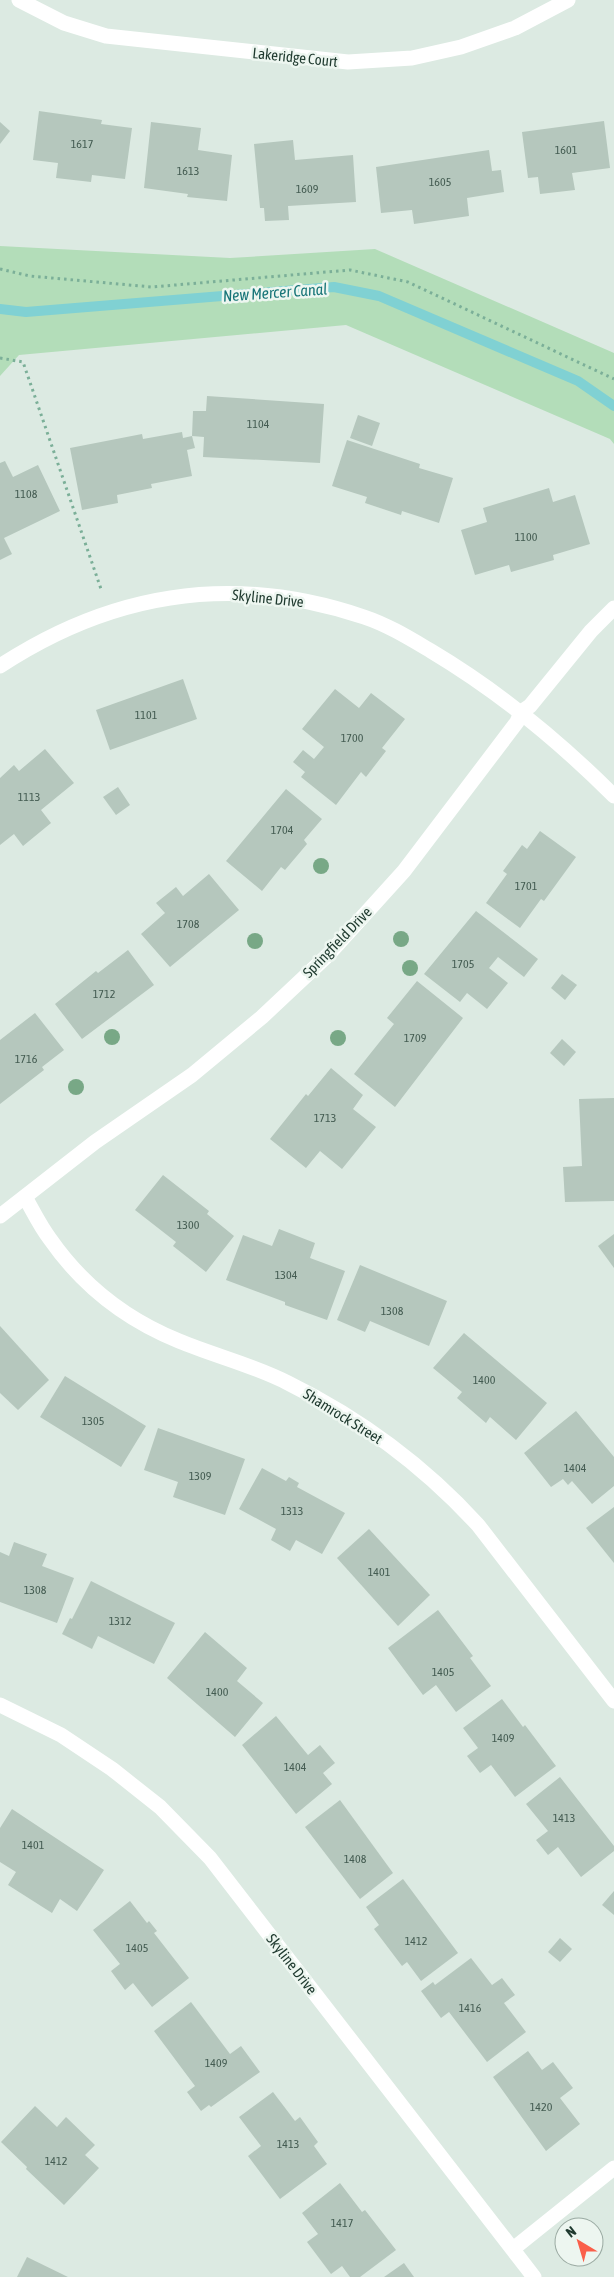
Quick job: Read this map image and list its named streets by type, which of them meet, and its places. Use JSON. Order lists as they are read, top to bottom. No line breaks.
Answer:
{"streets":{"street":["Lakeridge Court","Skyline Drive","Springfield Drive","Shamrock Street"]},"crossings":[["Skyline Drive","Springfield Drive"],["Springfield Drive","Shamrock Street"]],"water":["New Mercer Canal"],"house_numbers":["1617","1601","1613","1605","1609","1104","1108","1100","1101","1700","1113","1704","1701","1708","1705","1712","1709","1716","1713","1300","1304","1308","1400","1305","1404","1309","1313","1401","1308","1312","1405","1400","1409","1404","1413","1401","1408","1412","1405","1416","1409","1420","1413","1412","1417"],"north":"top left"}
